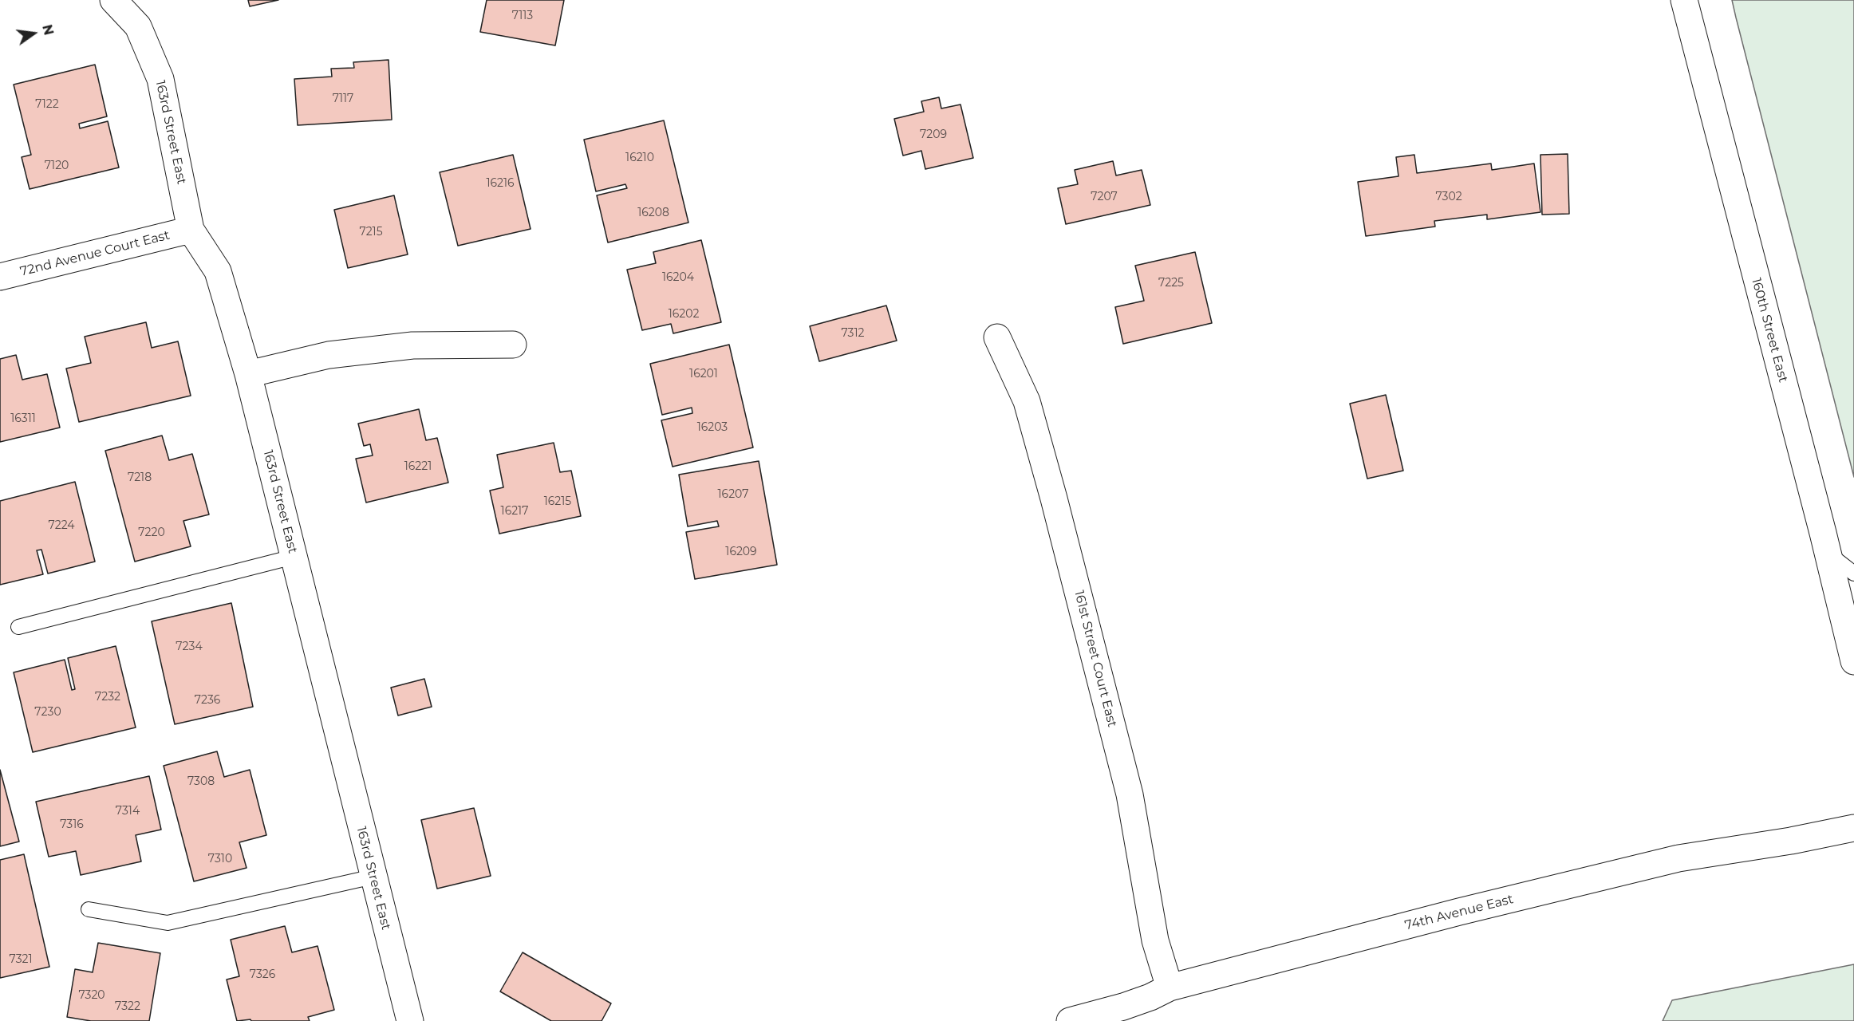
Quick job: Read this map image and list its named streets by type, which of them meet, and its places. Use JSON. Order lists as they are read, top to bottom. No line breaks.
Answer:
{"streets":{"street":["163rd Street East","72nd Avenue Court East","160th Street East","161st Street Court East","74th Avenue East"]},"crossings":[["163rd Street East","72nd Avenue Court East"],["161st Street Court East","74th Avenue East"]],"house_numbers":["7113","7117","7122","7209","16210","7120","16216","7207","7302","16208","7215","16204","7225","16202","7312","16201","16311","16203","16221","7218","16207","16215","16217","7224","7220","16209","7234","7232","7236","7230","7308","7314","7316","7310","7321","7326","7320","7322"],"north":"right"}
